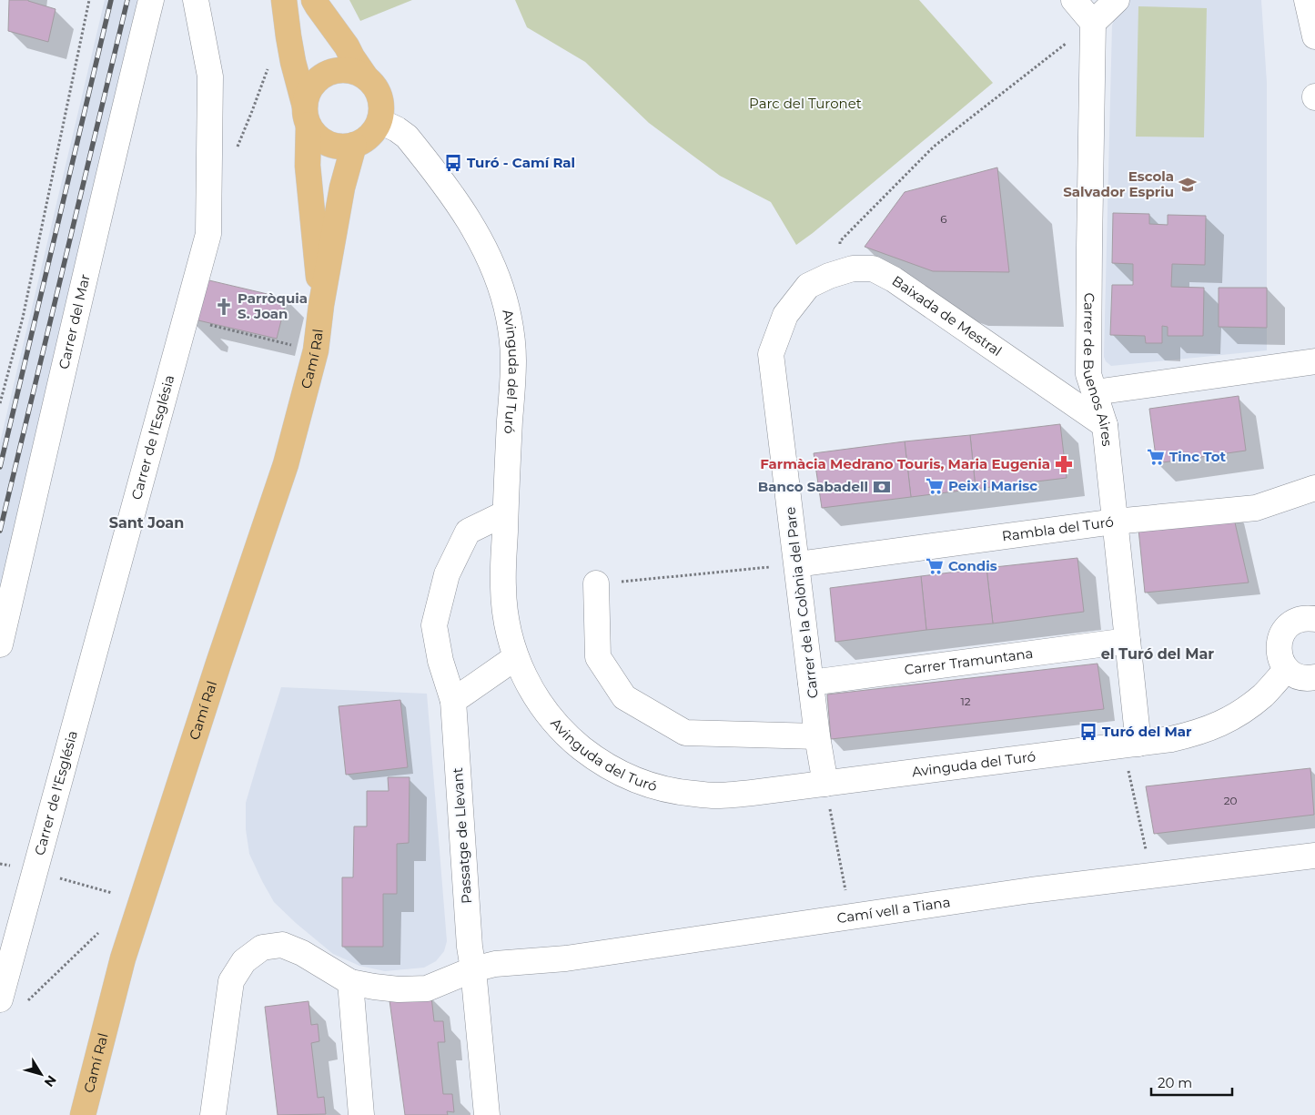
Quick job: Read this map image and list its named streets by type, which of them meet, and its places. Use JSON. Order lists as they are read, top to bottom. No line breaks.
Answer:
{"streets":{"main road":["Camí Ral"],"street":["Baixada de Mestral","Carrer del Mar","Carrer de Buenos Aires","Avinguda del Turó","Carrer de l'Església","Rambla del Turó","Carrer de la Colònia del Pare","Carrer Tramuntana","Passatge de Llevant","Camí vell a Tiana"]},"crossings":[["Baixada de Mestral","Carrer de Buenos Aires"],["Baixada de Mestral","Carrer de la Colònia del Pare"],["Camí Ral","Avinguda del Turó"],["Carrer de Buenos Aires","Avinguda del Turó"],["Carrer de Buenos Aires","Rambla del Turó"],["Carrer de Buenos Aires","Carrer Tramuntana"],["Avinguda del Turó","Carrer de la Colònia del Pare"],["Avinguda del Turó","Passatge de Llevant"],["Rambla del Turó","Carrer de la Colònia del Pare"],["Carrer de la Colònia del Pare","Carrer Tramuntana"],["Passatge de Llevant","Camí vell a Tiana"]],"districts":["Sant Joan","el Turó del Mar"],"parks":["Parc del Turonet"],"places":{"bus stop":["Turó - Camí Ral","Turó del Mar"],"school or university":["Escola Salvador Espriu"],"church":["Parròquia S. Joan"],"supermarket":["Tinc Tot","Peix i Marisc","Condis"],"pharmacy":["Farmàcia Medrano Touris, Maria Eugenia"],"bank":["Banco Sabadell"]},"house_numbers":["6","12","20"],"scale_bar":"20 m","north":"bottom right"}
